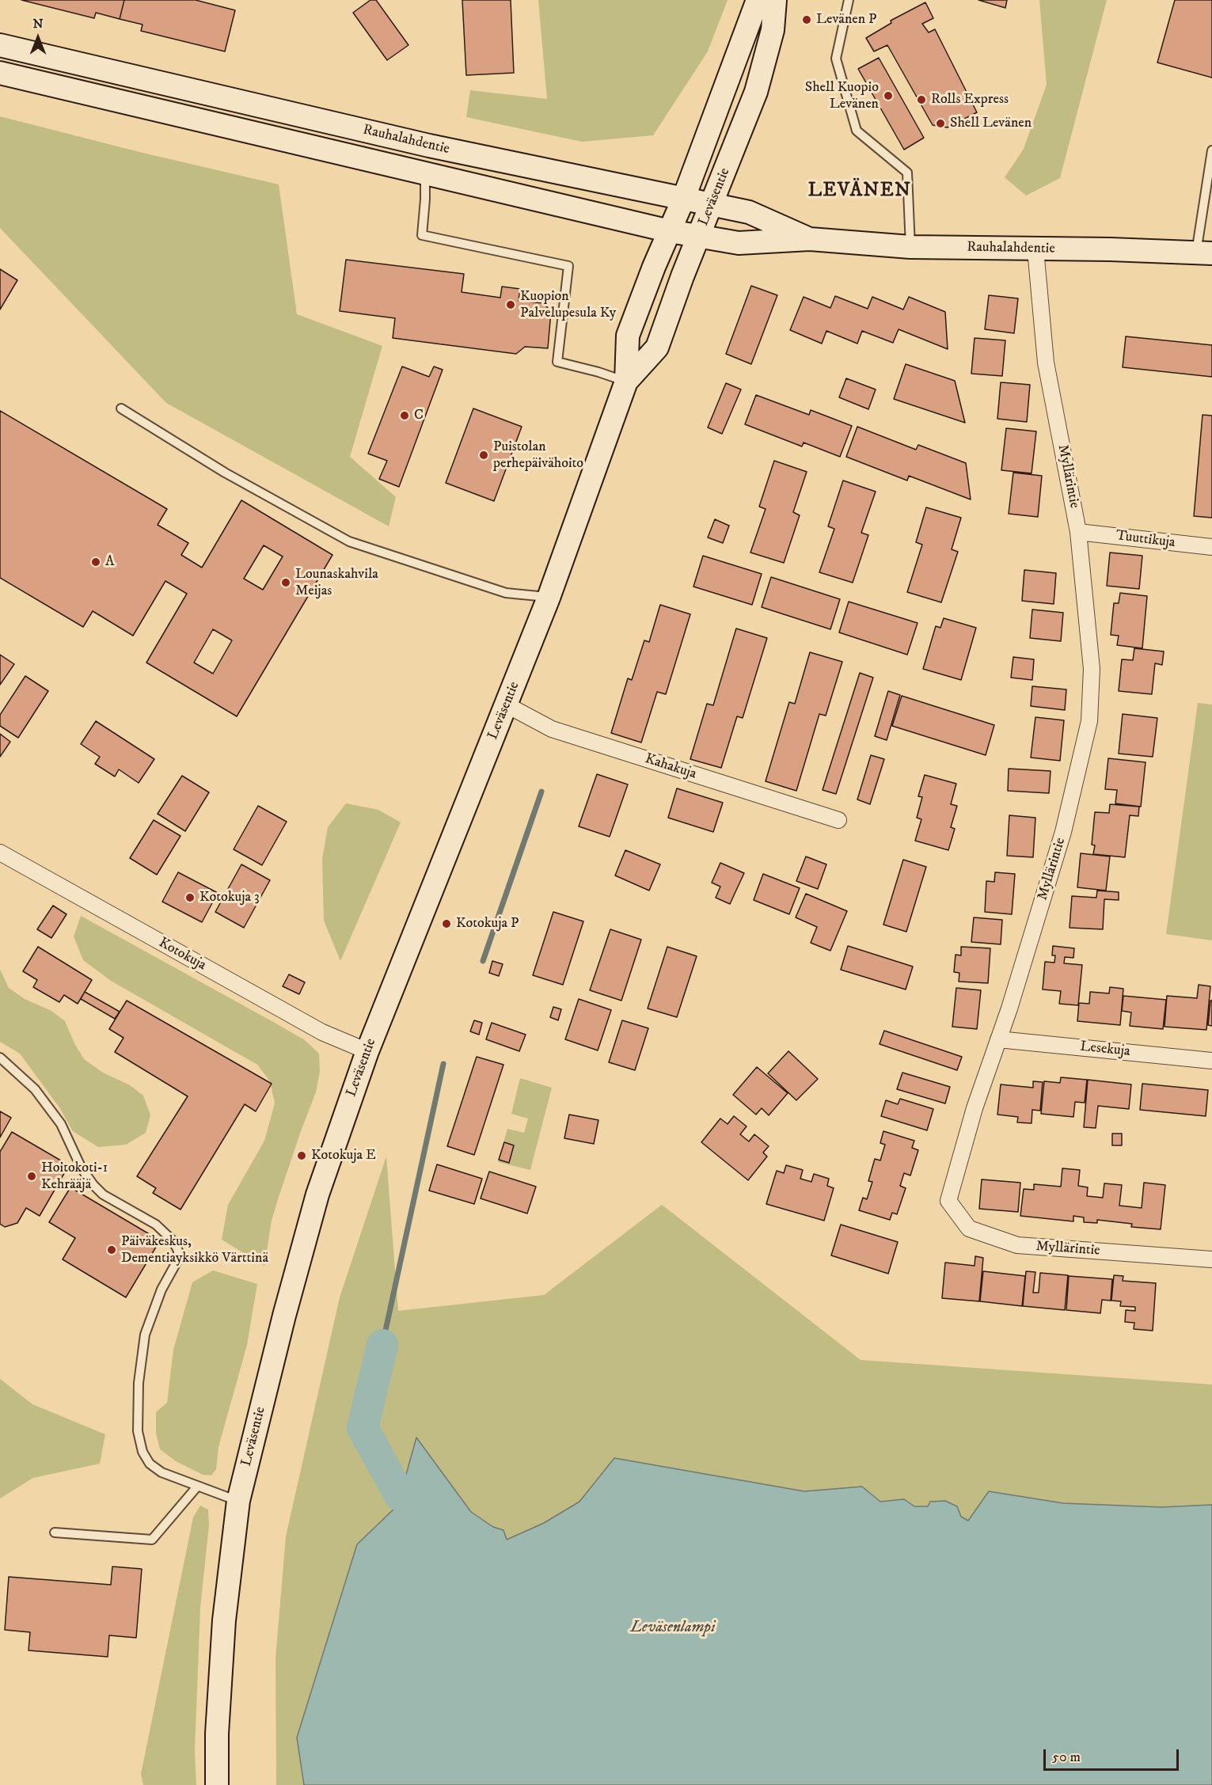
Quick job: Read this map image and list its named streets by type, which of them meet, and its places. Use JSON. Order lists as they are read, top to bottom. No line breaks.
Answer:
{"streets":{"main road":["Rauhalahdentie","Leväsentie"],"street":["Myllärintie","Tuuttikuja","Kahakuja","Kotokuja","Lesekuja"]},"crossings":[["Rauhalahdentie","Leväsentie"],["Rauhalahdentie","Myllärintie"],["Leväsentie","Kahakuja"],["Leväsentie","Kotokuja"],["Myllärintie","Tuuttikuja"],["Myllärintie","Lesekuja"]],"districts":["LEVÄNEN"],"water":["Leväsenlampi"],"places":["Levänen P","Shell Kuopio Levänen","Rolls Express","Shell Levänen","Kuopion Palvelupesula Ky","C","Puistolan perhepäivähoito","A","Lounaskahvila Meijas","Kotokuja 3","Kotokuja P","Kotokuja E","Hoitokoti-1 Kehrääjä","Päiväkeskus, Dementiayksikkö Värttinä"],"scale_bar":"50 m","north":"top"}
